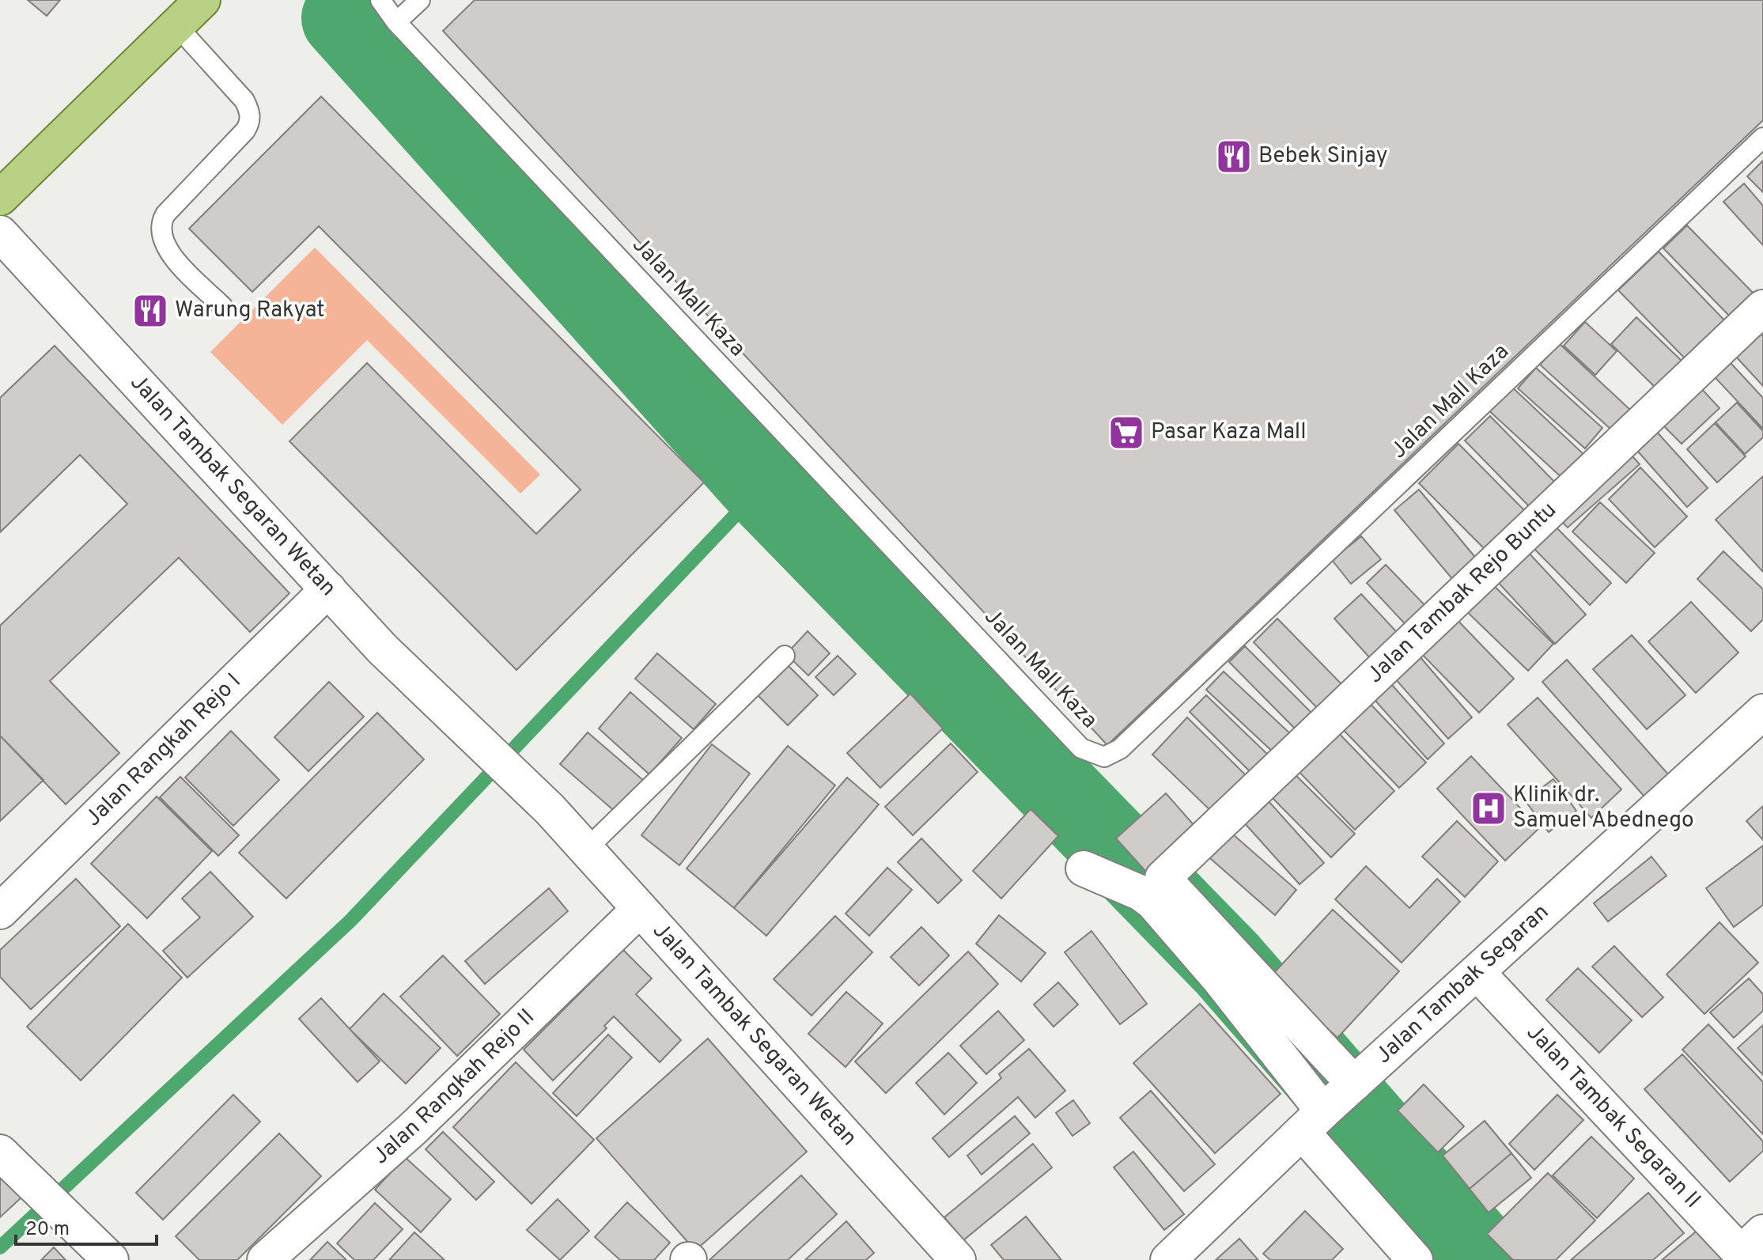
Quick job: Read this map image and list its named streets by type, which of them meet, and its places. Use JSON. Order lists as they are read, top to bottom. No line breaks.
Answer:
{"streets":{"street":["Jalan Tambak Segaran Wetan","Jalan Tambak Rejo Buntu","Jalan Rangkah Rejo I","Jalan Tambak Segaran","Jalan Rangkah Rejo II","Jalan Tambak Segaran II"],"lane":["Jalan Mall Kaza"]},"crossings":[["Jalan Tambak Segaran Wetan","Jalan Rangkah Rejo I"],["Jalan Tambak Segaran Wetan","Jalan Rangkah Rejo II"],["Jalan Tambak Rejo Buntu","Jalan Tambak Segaran"],["Jalan Tambak Segaran","Jalan Tambak Segaran II"]],"places":{"restaurant":["Bebek Sinjay","Warung Rakyat"],"supermarket":["Pasar Kaza Mall"],"hospital":["Klinik dr. Samuel Abednego"]},"scale_bar":"20 m"}
